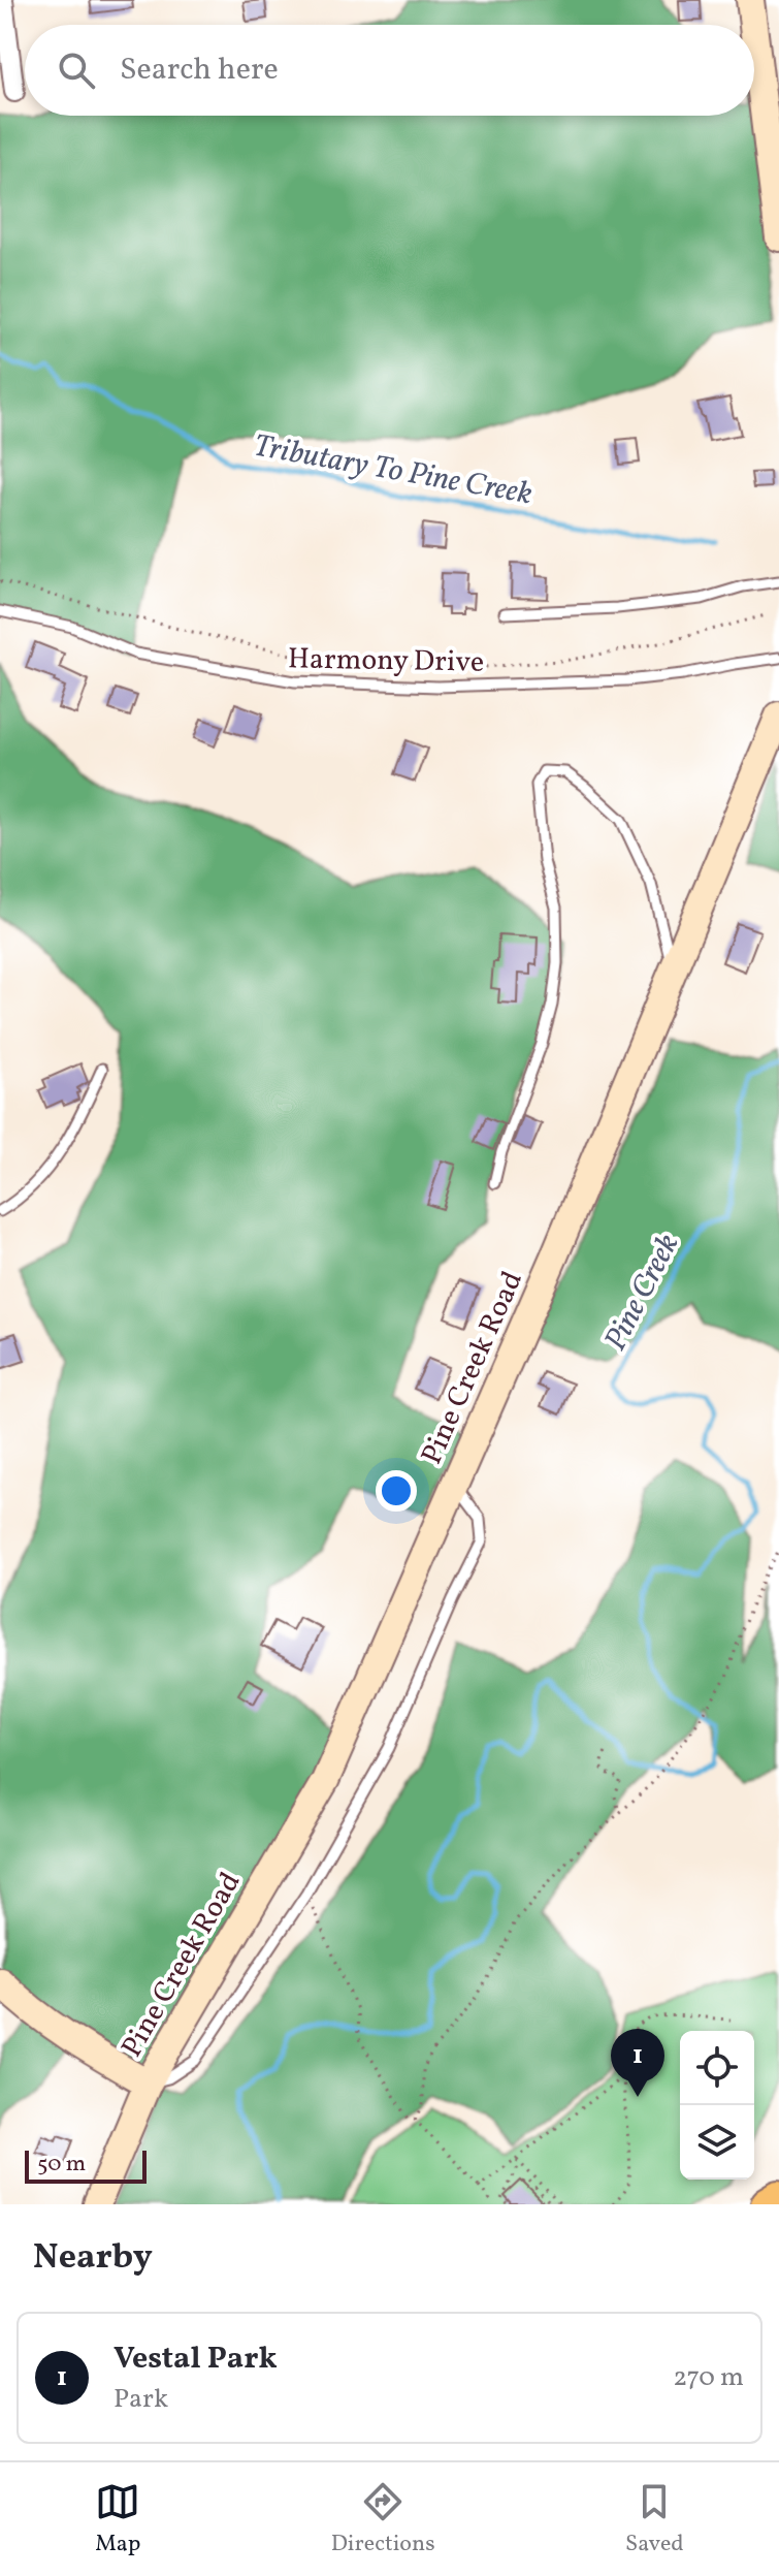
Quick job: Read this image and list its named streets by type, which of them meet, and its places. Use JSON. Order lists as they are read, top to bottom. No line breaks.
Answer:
{"streets":{"street":["Pine Creek Road"],"lane":["Harmony Drive"]},"water":["Tributary To Pine Creek","Pine Creek"],"scale_bar":"50 m","page":{"search":"Search here","pins":"1","scale":"50 m","heading":"Nearby","list":[{"mark":"1","name":"Vestal Park","note":"Park","value":"270 m"}],"nav":["Map","Directions","Saved"]}}
